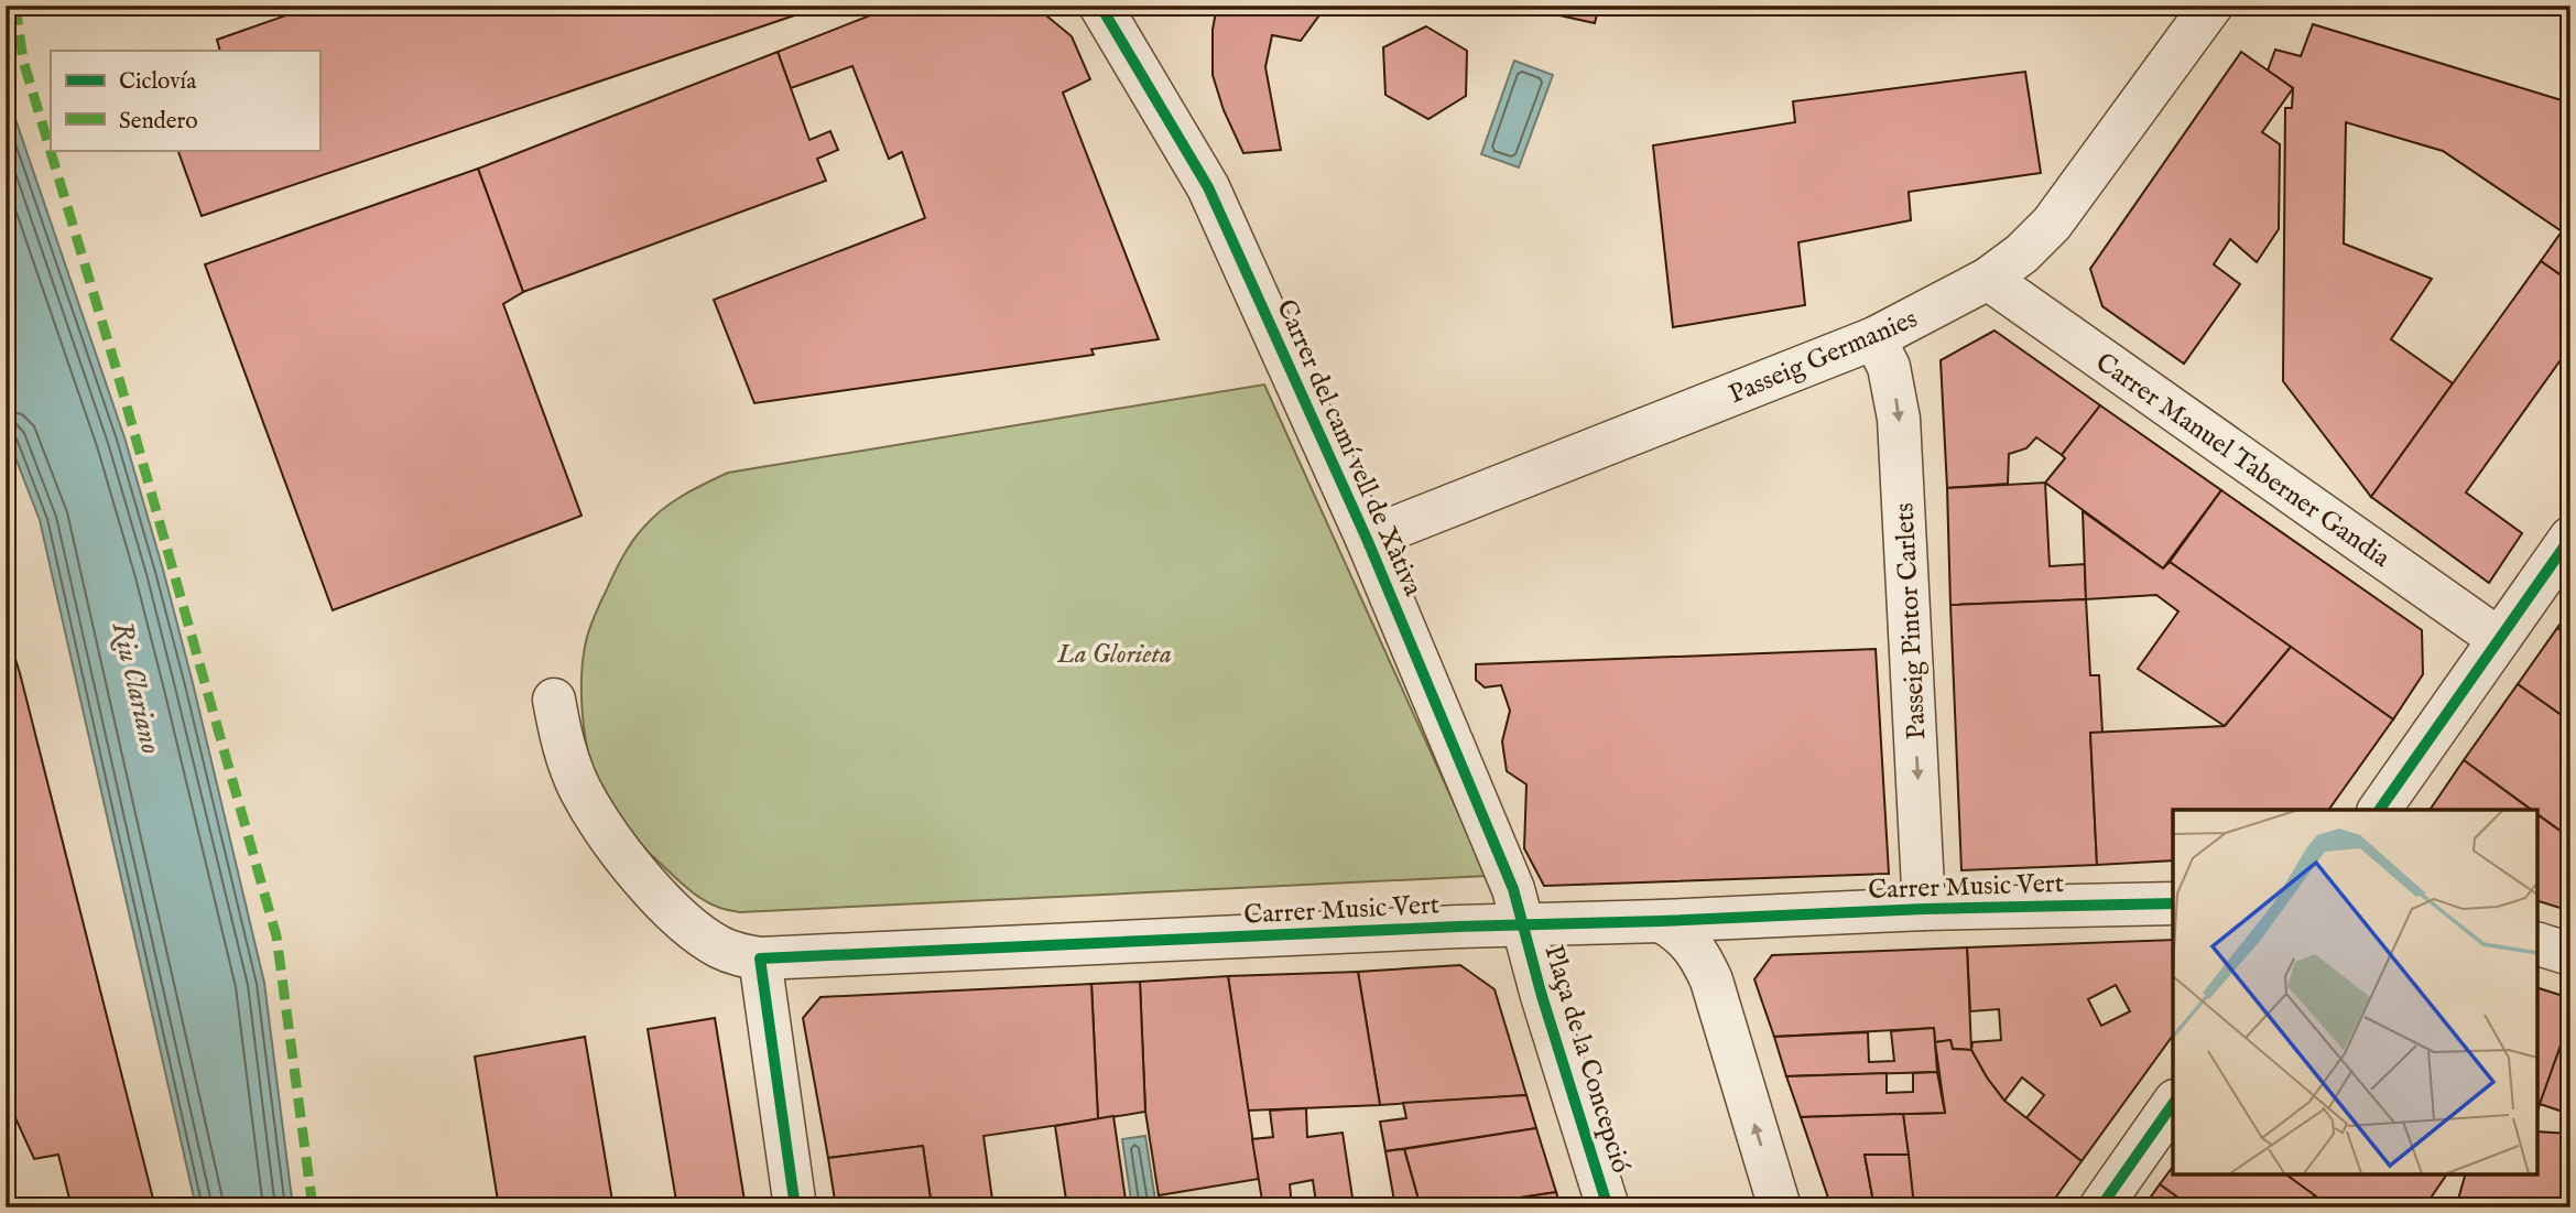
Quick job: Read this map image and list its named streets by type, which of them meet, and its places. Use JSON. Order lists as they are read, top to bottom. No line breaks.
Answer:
{"streets":{"street":["Passeig Germanies","Carrer del camí vell de Xàtiva","Carrer Manuel Taberner Gandia","Passeig Pintor Carlets","Carrer Music Vert","Plaça de la Concepció"]},"crossings":[["Passeig Germanies","Carrer del camí vell de Xàtiva"],["Passeig Germanies","Carrer Manuel Taberner Gandia"],["Passeig Germanies","Passeig Pintor Carlets"],["Carrer del camí vell de Xàtiva","Carrer Music Vert"],["Carrer del camí vell de Xàtiva","Plaça de la Concepció"],["Passeig Pintor Carlets","Carrer Music Vert"],["Carrer Music Vert","Plaça de la Concepció"]],"one_way":["Passeig Pintor Carlets"],"water":["Riu Clariano"],"parks":["La Glorieta"],"legend":["Ciclovía","Sendero"]}
